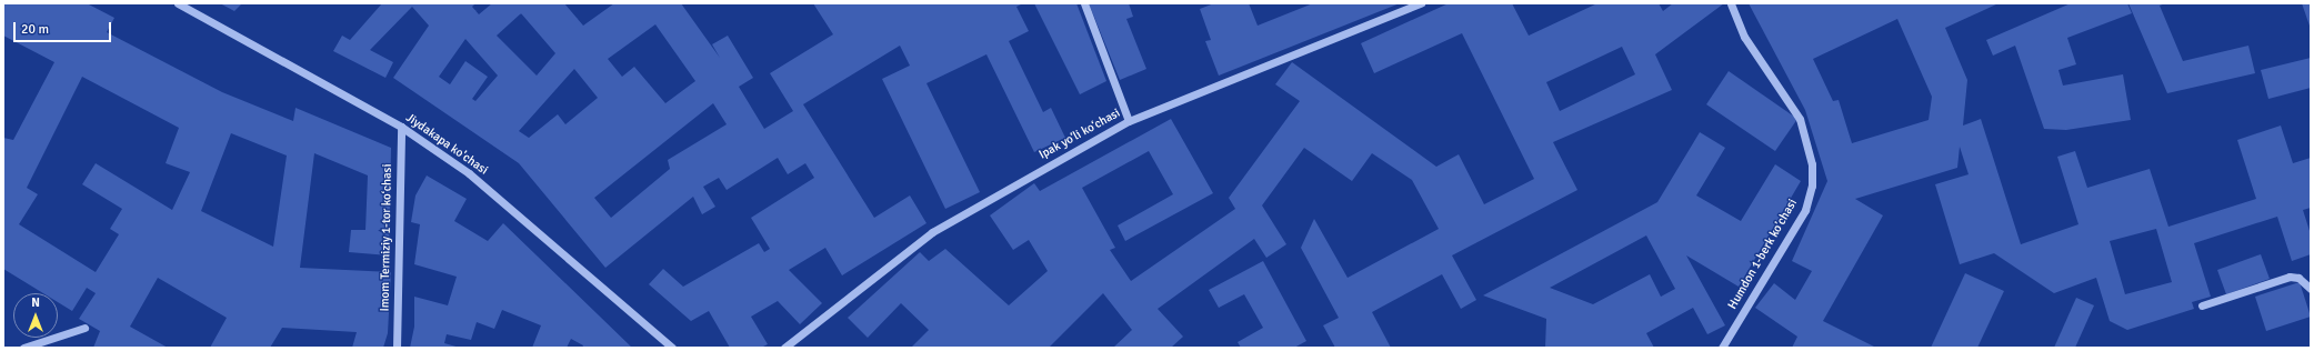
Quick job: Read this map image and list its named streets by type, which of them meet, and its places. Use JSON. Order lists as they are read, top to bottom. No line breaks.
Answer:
{"streets":{"street":["Ipak yoʻli koʻchasi","Jiydakapa ko'chasi","Imom Termiziy 1-tor koʻchasi","Humdon 1-berk koʼchasi"]},"crossings":[["Jiydakapa ko'chasi","Imom Termiziy 1-tor koʻchasi"]],"scale_bar":"20 m","north":"top"}
